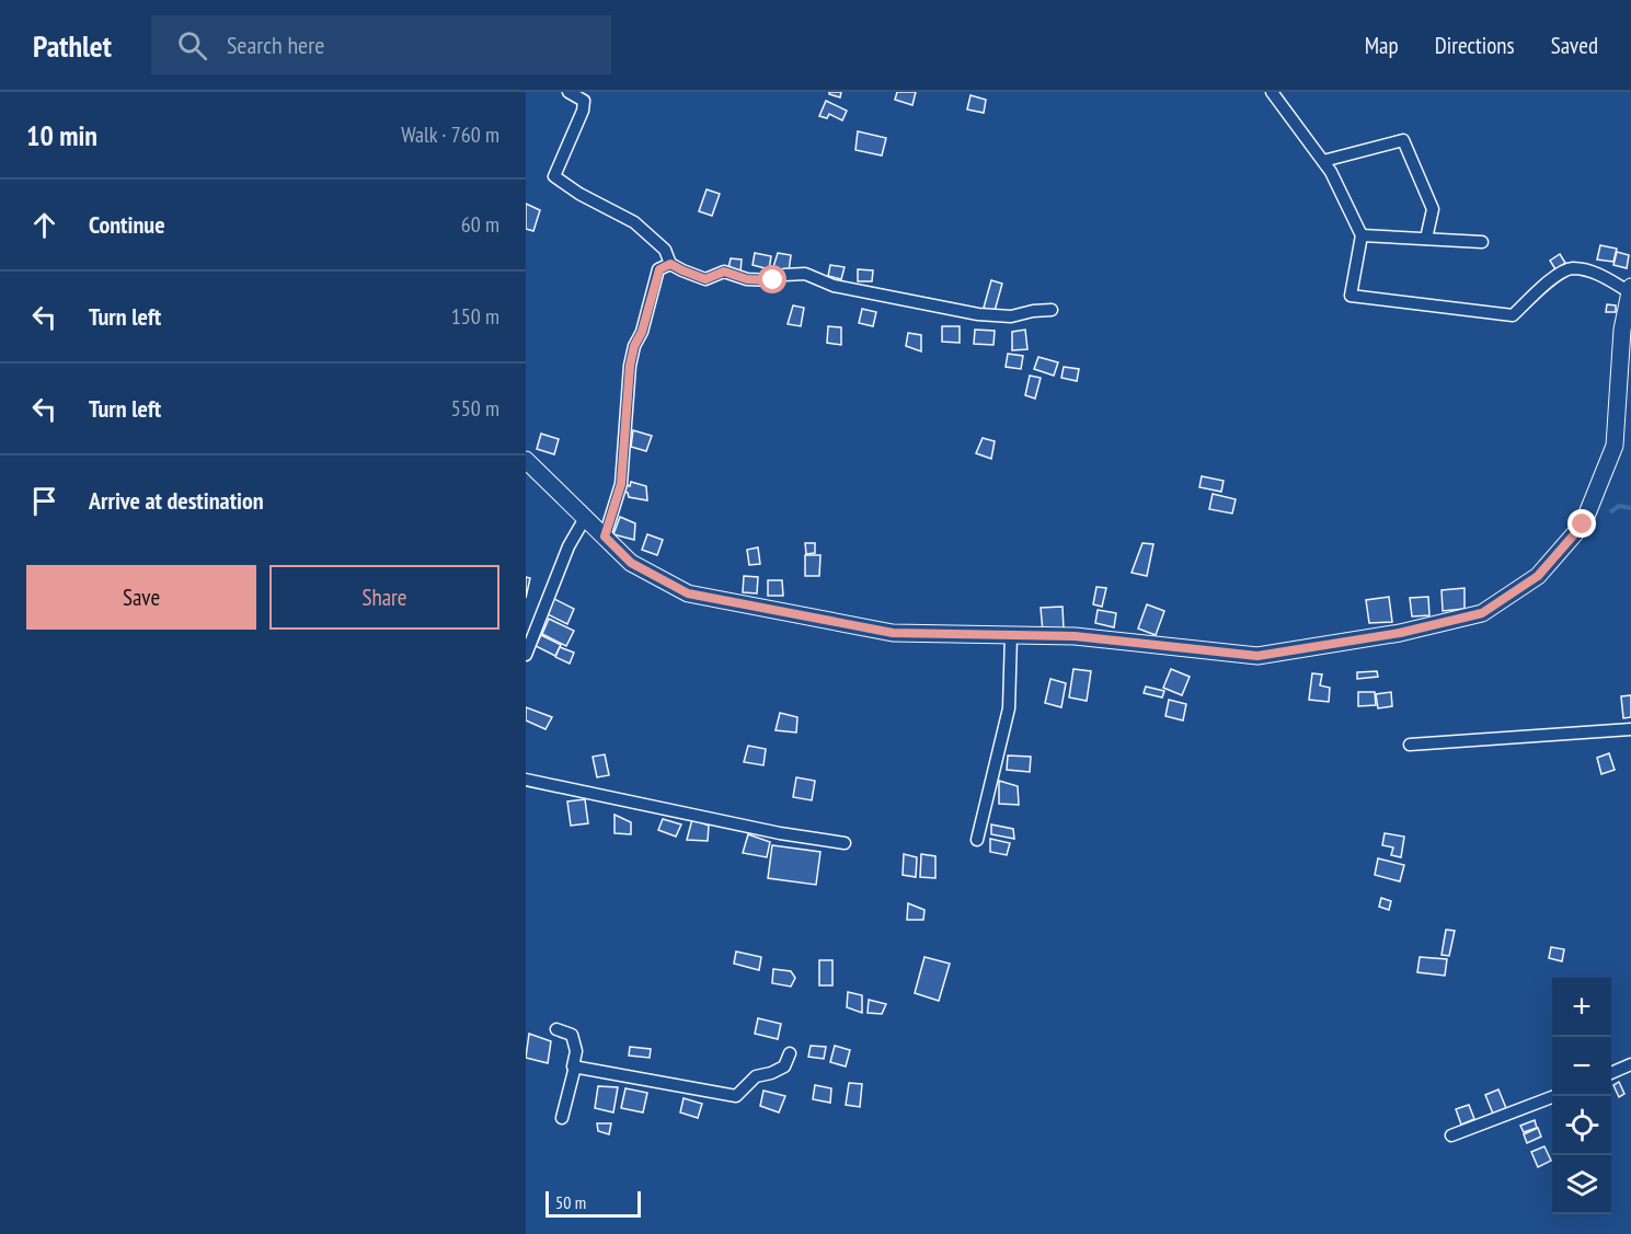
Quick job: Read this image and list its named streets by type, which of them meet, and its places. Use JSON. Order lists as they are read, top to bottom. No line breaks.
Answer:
{"scale_bar":"50 m","page":{"header":"Pathlet","search":"Search here","nav":["Map","Directions","Saved"],"heading":["10 min","Walk · 760 m"],"list":[["Continue","60 m"],["Turn left","150 m"],["Turn left","550 m"],"Arrive at destination"],"buttons":["Save","Share"],"map_buttons":["+","−"],"scale":"50 m"}}
